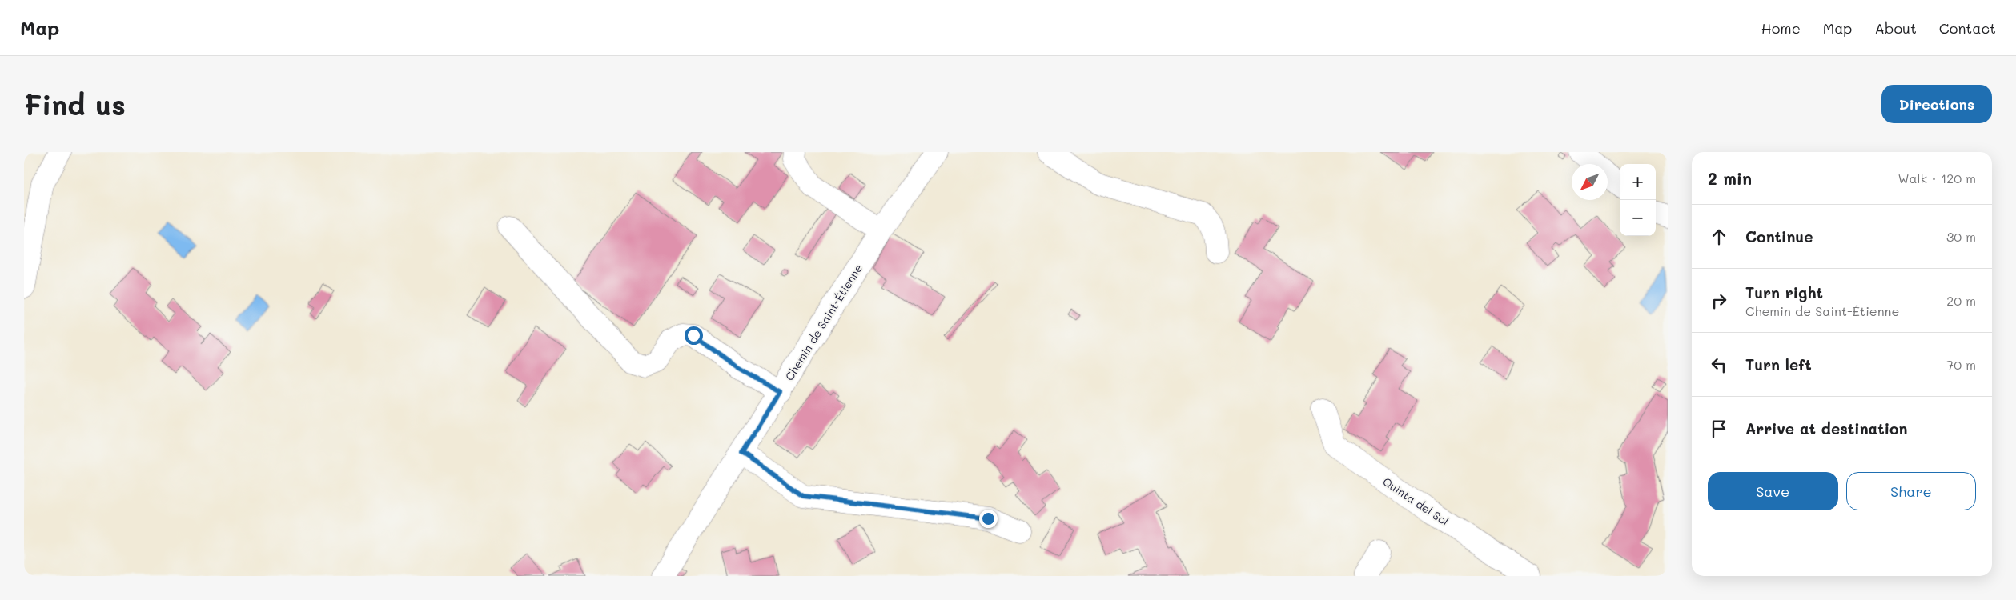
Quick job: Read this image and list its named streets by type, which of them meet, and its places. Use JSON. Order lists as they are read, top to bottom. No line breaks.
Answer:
{"streets":{"street":["Chemin de Saint-Étienne","Quinta del Sol"]},"north":"bottom left","page":{"header":"Map","nav":["Home","Map","About","Contact"],"buttons":["Directions",["Save","Share"]],"title":"Find us","heading":["2 min","Walk · 120 m"],"map_buttons":["+","−"],"list":[["Continue","30 m"],["Turn right","Chemin de Saint-Étienne","20 m"],["Turn left","70 m"],"Arrive at destination"]}}
